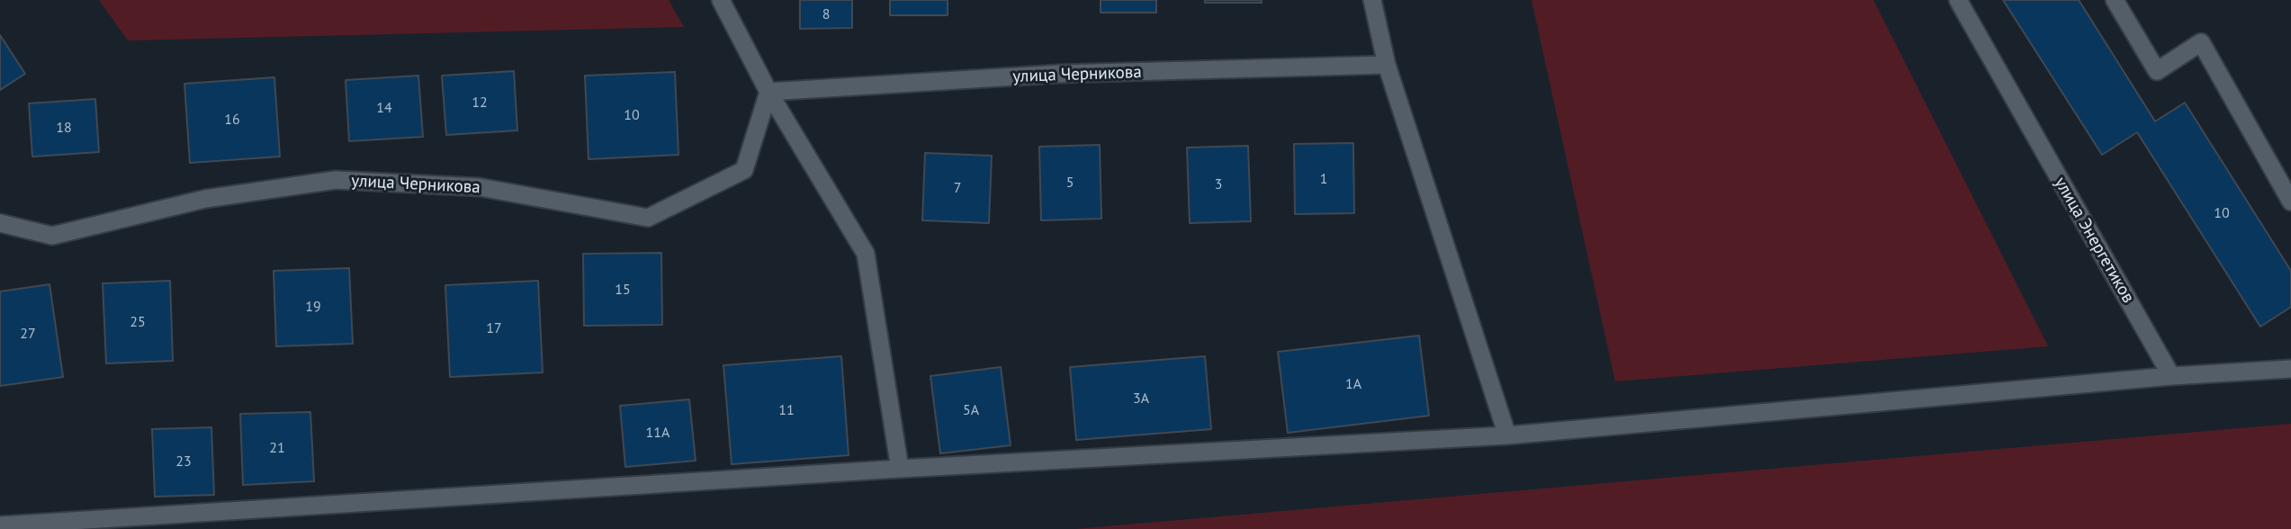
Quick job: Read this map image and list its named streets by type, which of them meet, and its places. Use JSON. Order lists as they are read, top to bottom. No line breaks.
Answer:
{"streets":{"street":["улица Черникова","улица Энергетиков"]},"house_numbers":["8","12","14","10","16","18","1","5","3","7","10","15","19","25","17","27","1А","3А","11","5А","11А","21","23"]}
